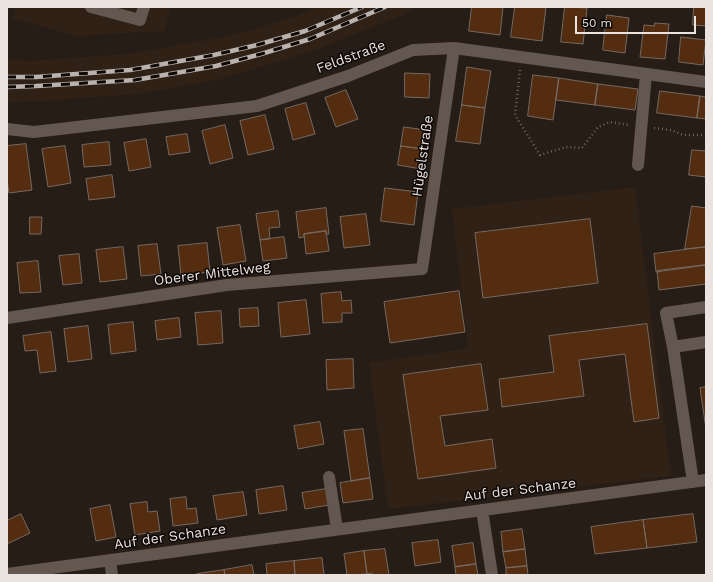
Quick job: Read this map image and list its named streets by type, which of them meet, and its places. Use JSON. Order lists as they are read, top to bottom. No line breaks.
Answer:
{"streets":{"street":["Feldstraße","Hügelstraße","Oberer Mittelweg","Auf der Schanze"]},"crossings":[["Feldstraße","Hügelstraße"],["Hügelstraße","Oberer Mittelweg"]],"scale_bar":"50 m"}
